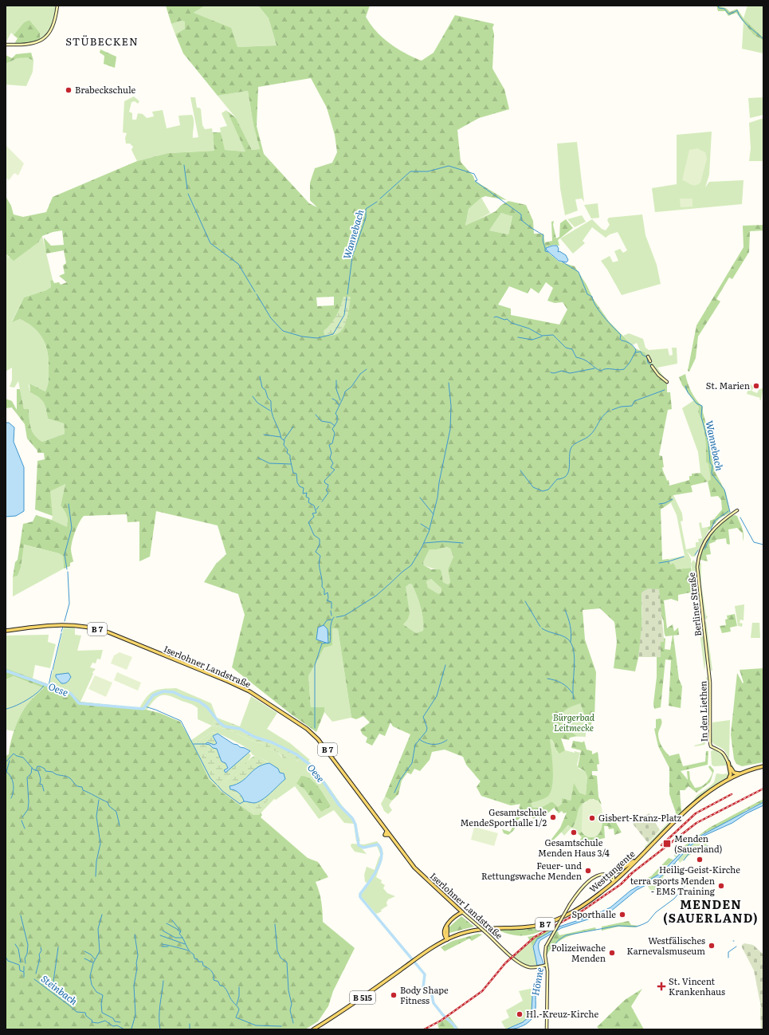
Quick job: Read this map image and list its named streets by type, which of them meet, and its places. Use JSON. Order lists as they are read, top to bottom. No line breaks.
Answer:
{"streets":{"main road":["B 7","Iserlohner Landstraße","Westtangente","B 515"],"street":["Berliner Straße","In den Liethen"]},"crossings":[["Berliner Straße","In den Liethen"],["B 7","Westtangente"],["In den Liethen","Westtangente"],["Westtangente","B 515"]],"districts":["STÜBECKEN","MENDEN (SAUERLAND)"],"water":["Wannebach","Oese","Hönne","Steinbach"],"parks":["Bürgerbad Leitmecke"],"places":{"other":["Brabeckschule","St. Marien","Gesamtschule MendeSporthalle 1/2","Gisbert-Kranz-Platz","Gesamtschule Menden Haus 3/4","Heilig-Geist-Kirche","Feuer- und Rettungswache Menden","terra sports Menden - EMS Training","Sporthalle","Westfälisches Karnevalsmuseum","Polizeiwache Menden","Body Shape Fitness","Hl.-Kreuz-Kirche"],"transit":["Menden (Sauerland)"],"health":["St. Vincent Krankenhaus"]}}
